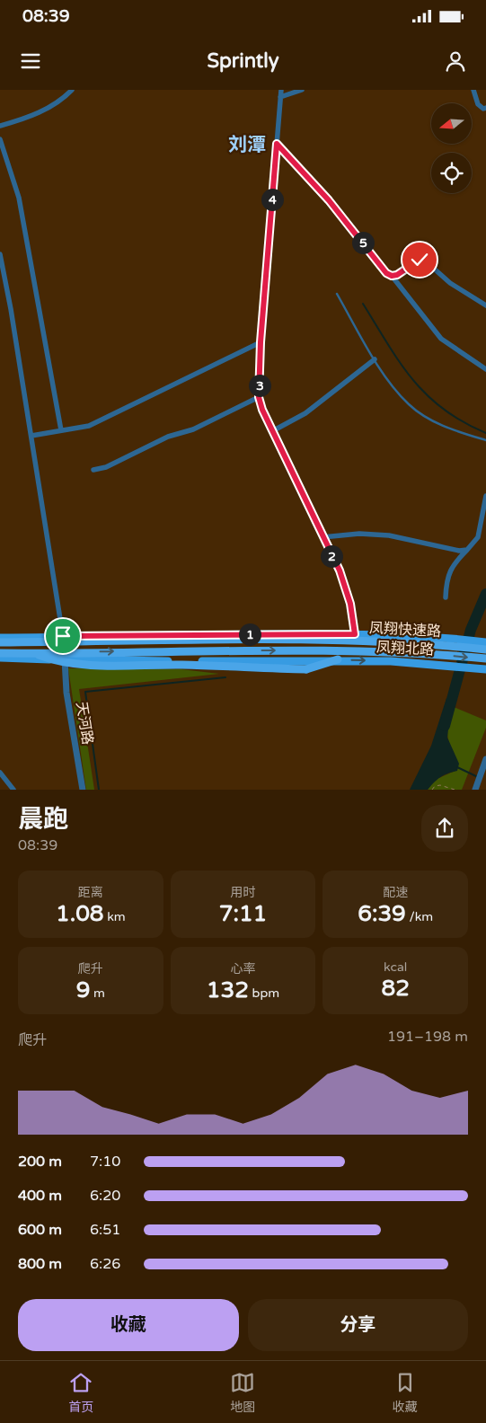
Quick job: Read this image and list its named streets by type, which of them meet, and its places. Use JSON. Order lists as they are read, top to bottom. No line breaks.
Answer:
{"streets":{"highway":["凤翔快速路"],"main road":["凤翔北路"],"street":["天河路"]},"crossings":[["凤翔快速路","凤翔北路"],["凤翔北路","天河路"]],"districts":["刘潭"],"north":"left","page":{"status":"08:39","header":"Sprintly","pins":["4","5","3","2","1"],"heading":["晨跑","08:39"],"stats":[["距离","1.08 km"],["用时","7:11"],["配速","6:39 /km"],["爬升","9 m"],["心率","132 bpm"],["kcal","82"]],"chart":["爬升","191–198 m"],"list":[{"name":"200 m","note":"7:10"},{"name":"400 m","note":"6:20"},{"name":"600 m","note":"6:51"},{"name":"800 m","note":"6:26"}],"buttons":["收藏","分享"],"tabs":["首页","地图","收藏"]}}
